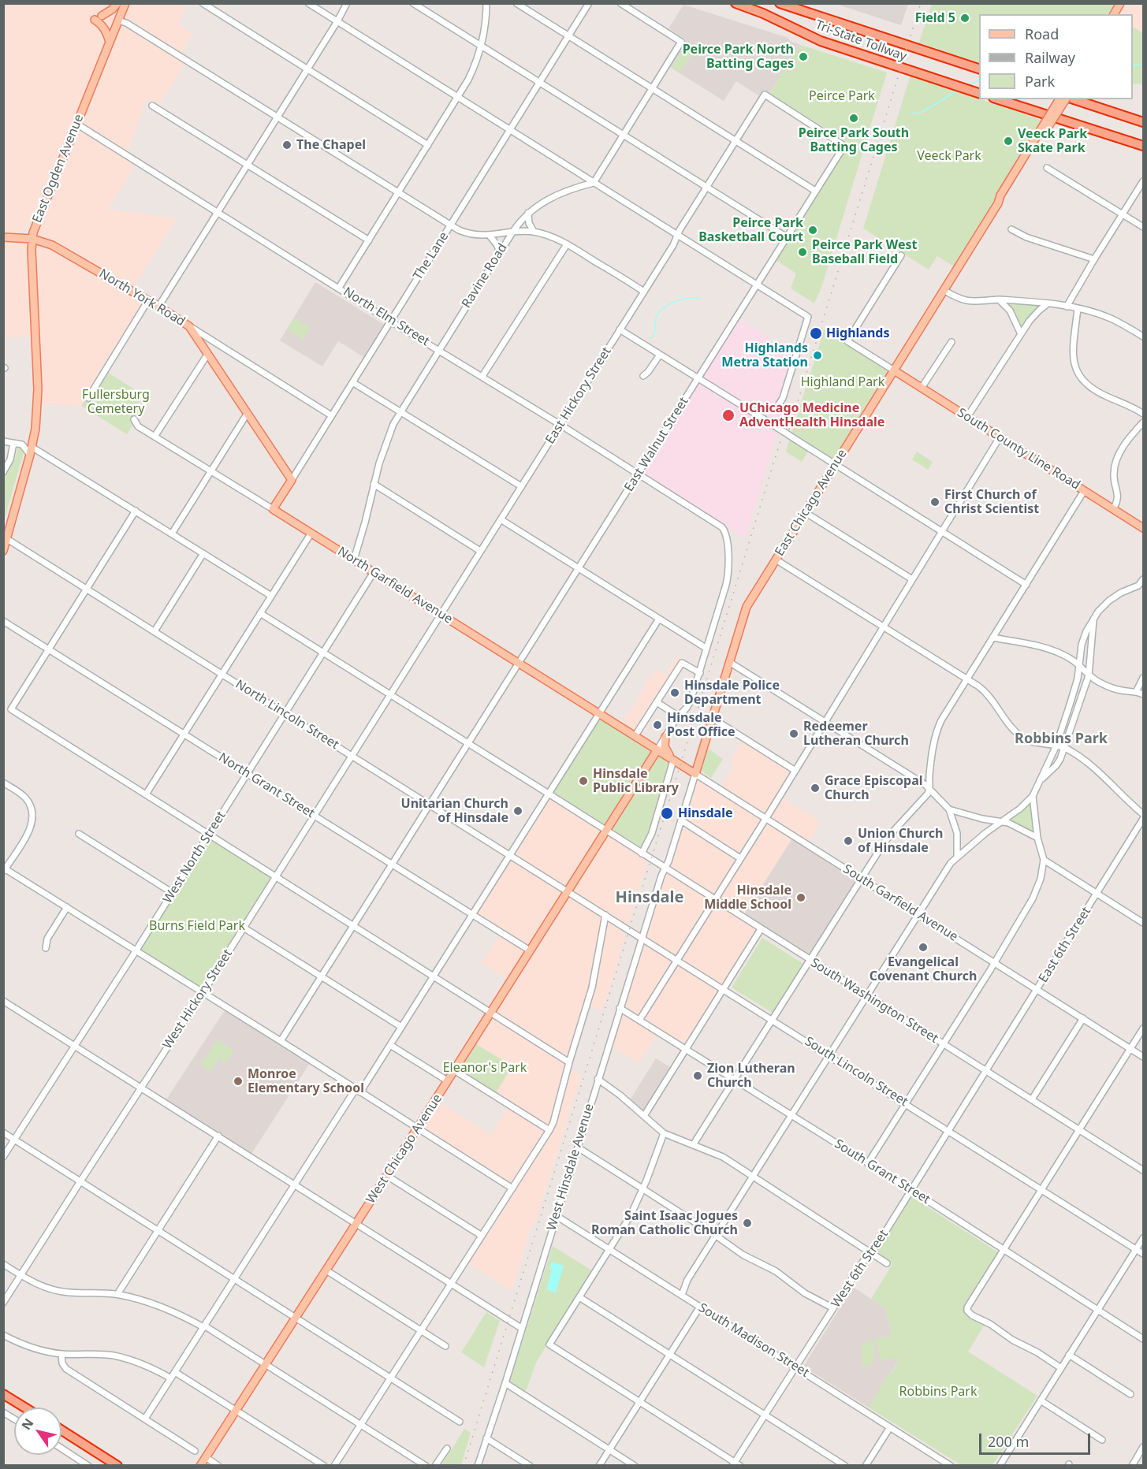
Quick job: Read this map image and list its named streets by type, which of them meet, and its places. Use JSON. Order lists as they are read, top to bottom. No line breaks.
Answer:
{"streets":{"highway":["Tri-State Tollway"],"main road":["East Ogden Avenue","The Lane","North York Road","South County Line Road","East Chicago Avenue","North Garfield Avenue","South Garfield Avenue","West Chicago Avenue"],"street":["Ravine Road","North Elm Street","East Hickory Street","East Walnut Street","North Lincoln Street","North Grant Street","West North Street","East 6th Street","West Hickory Street","South Washington Street","South Lincoln Street","West Hinsdale Avenue","South Grant Street","West 6th Street","South Madison Street"]},"crossings":[["East Ogden Avenue","North York Road"],["East Ogden Avenue","North Elm Street"],["East Ogden Avenue","North Lincoln Street"],["The Lane","North York Road"],["The Lane","North Elm Street"],["The Lane","North Garfield Avenue"],["Ravine Road","North Elm Street"],["Ravine Road","North Garfield Avenue"],["North Elm Street","East Hickory Street"],["North Elm Street","East Walnut Street"],["North Elm Street","North Garfield Avenue"],["North Elm Street","South Garfield Avenue"],["East Hickory Street","East Walnut Street"],["East Hickory Street","North Garfield Avenue"],["East Hickory Street","West Hickory Street"],["East Hickory Street","South Washington Street"],["East Walnut Street","North Garfield Avenue"],["East Walnut Street","North Lincoln Street"],["East Walnut Street","North Grant Street"],["East Walnut Street","South Washington Street"],["South County Line Road","East Chicago Avenue"],["East Chicago Avenue","South Garfield Avenue"],["East Chicago Avenue","West Hinsdale Avenue"],["North Garfield Avenue","West North Street"],["North Garfield Avenue","South Garfield Avenue"],["North Lincoln Street","West North Street"],["North Lincoln Street","West Hickory Street"],["North Lincoln Street","South Lincoln Street"],["North Lincoln Street","West Chicago Avenue"],["North Grant Street","West North Street"],["North Grant Street","West Hickory Street"],["North Grant Street","West Chicago Avenue"],["West North Street","South Washington Street"],["South Garfield Avenue","East 6th Street"],["South Garfield Avenue","West Hinsdale Avenue"],["East 6th Street","South Washington Street"],["East 6th Street","West 6th Street"],["West Hickory Street","South Washington Street"],["South Washington Street","West Chicago Avenue"],["South Washington Street","West Hinsdale Avenue"],["South Washington Street","West 6th Street"],["South Lincoln Street","West Chicago Avenue"],["South Lincoln Street","West Hinsdale Avenue"],["South Lincoln Street","West 6th Street"],["West Hinsdale Avenue","South Grant Street"],["West Hinsdale Avenue","South Madison Street"],["South Grant Street","West 6th Street"],["West 6th Street","South Madison Street"]],"districts":["Robbins Park","Hinsdale"],"parks":["Peirce Park","Veeck Park","Highland Park","Fullersburg Cemetery","Burns Field Park","Eleanor's Park","Robbins Park"],"places":["Field 5","Peirce Park North Batting Cages","Peirce Park South Batting Cages","Veeck Park Skate Park","The Chapel","Peirce Park Basketball Court","Peirce Park West Baseball Field","Highlands","Highlands Metra Station","UChicago Medicine AdventHealth Hinsdale","First Church of Christ Scientist","Hinsdale Police Department","Hinsdale Post Office","Redeemer Lutheran Church","Hinsdale Public Library","Grace Episcopal Church","Unitarian Church of Hinsdale","Hinsdale","Union Church of Hinsdale","Hinsdale Middle School","Evangelical Covenant Church","Zion Lutheran Church","Monroe Elementary School","Saint Isaac Jogues Roman Catholic Church"],"legend":["Road","Railway","Park"],"scale_bar":"200 m","north":"top left"}
